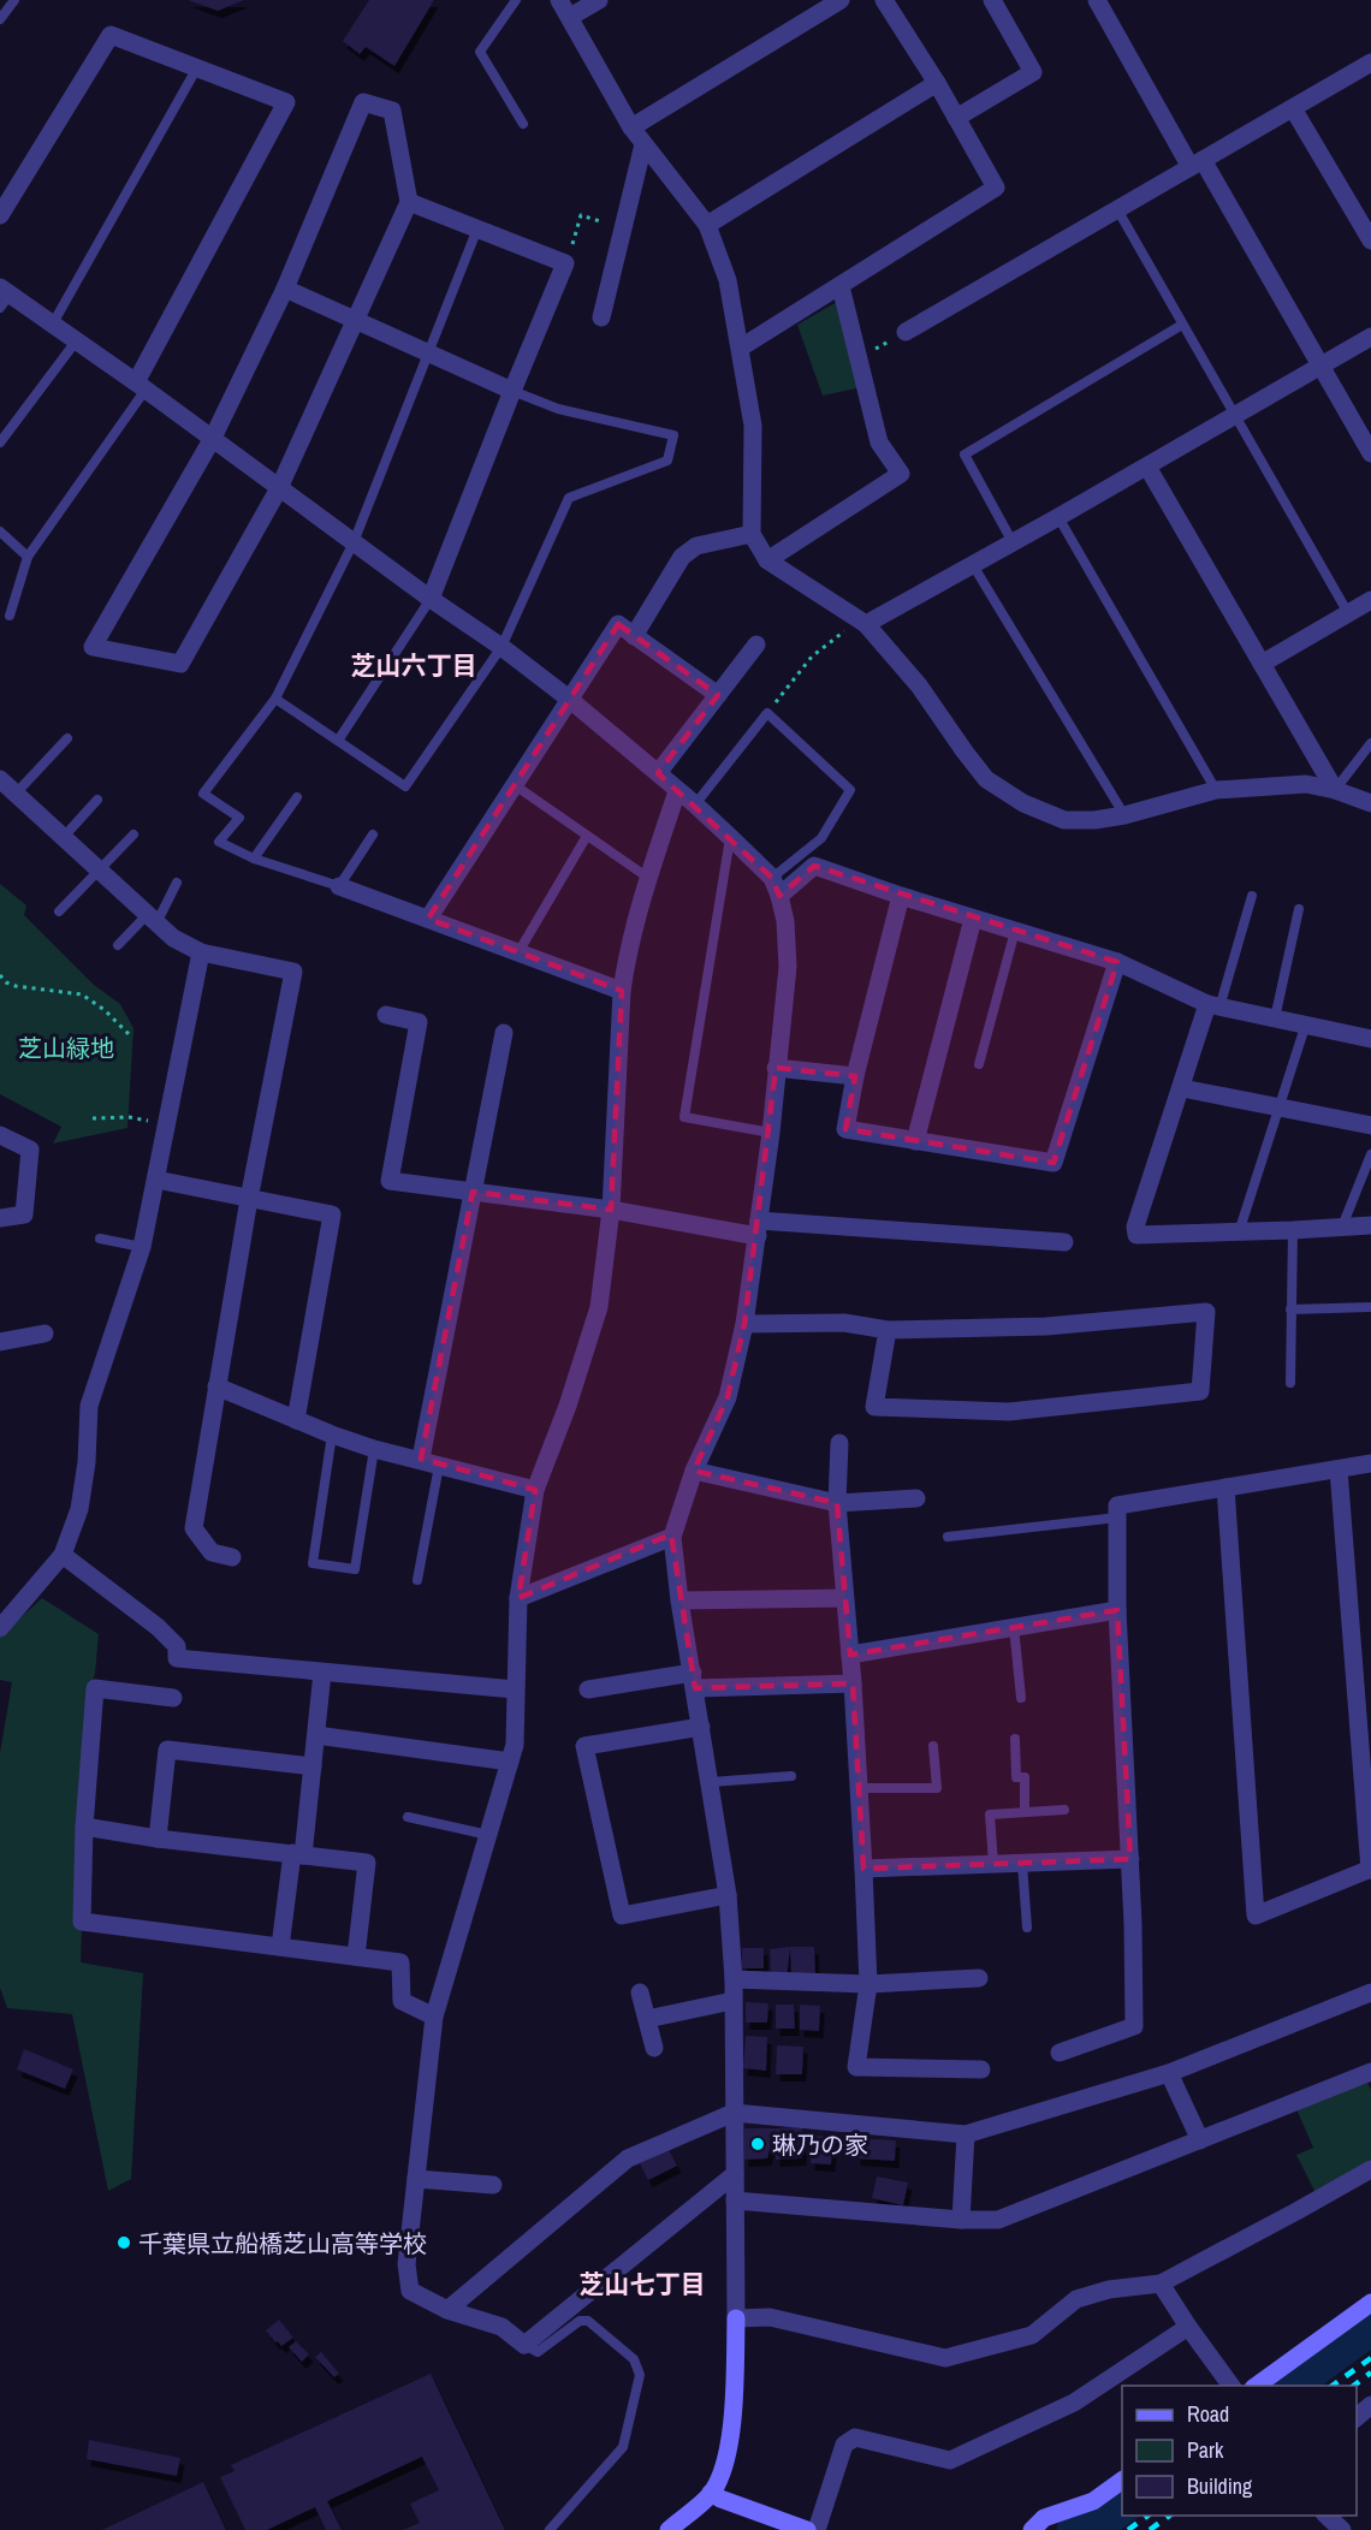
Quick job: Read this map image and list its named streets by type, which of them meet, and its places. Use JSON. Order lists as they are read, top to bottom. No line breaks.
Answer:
{"districts":["芝山六丁目","芝山七丁目"],"parks":["芝山緑地"],"places":["琳乃の家","千葉県立船橋芝山高等学校"],"legend":["Road","Park","Building"]}
